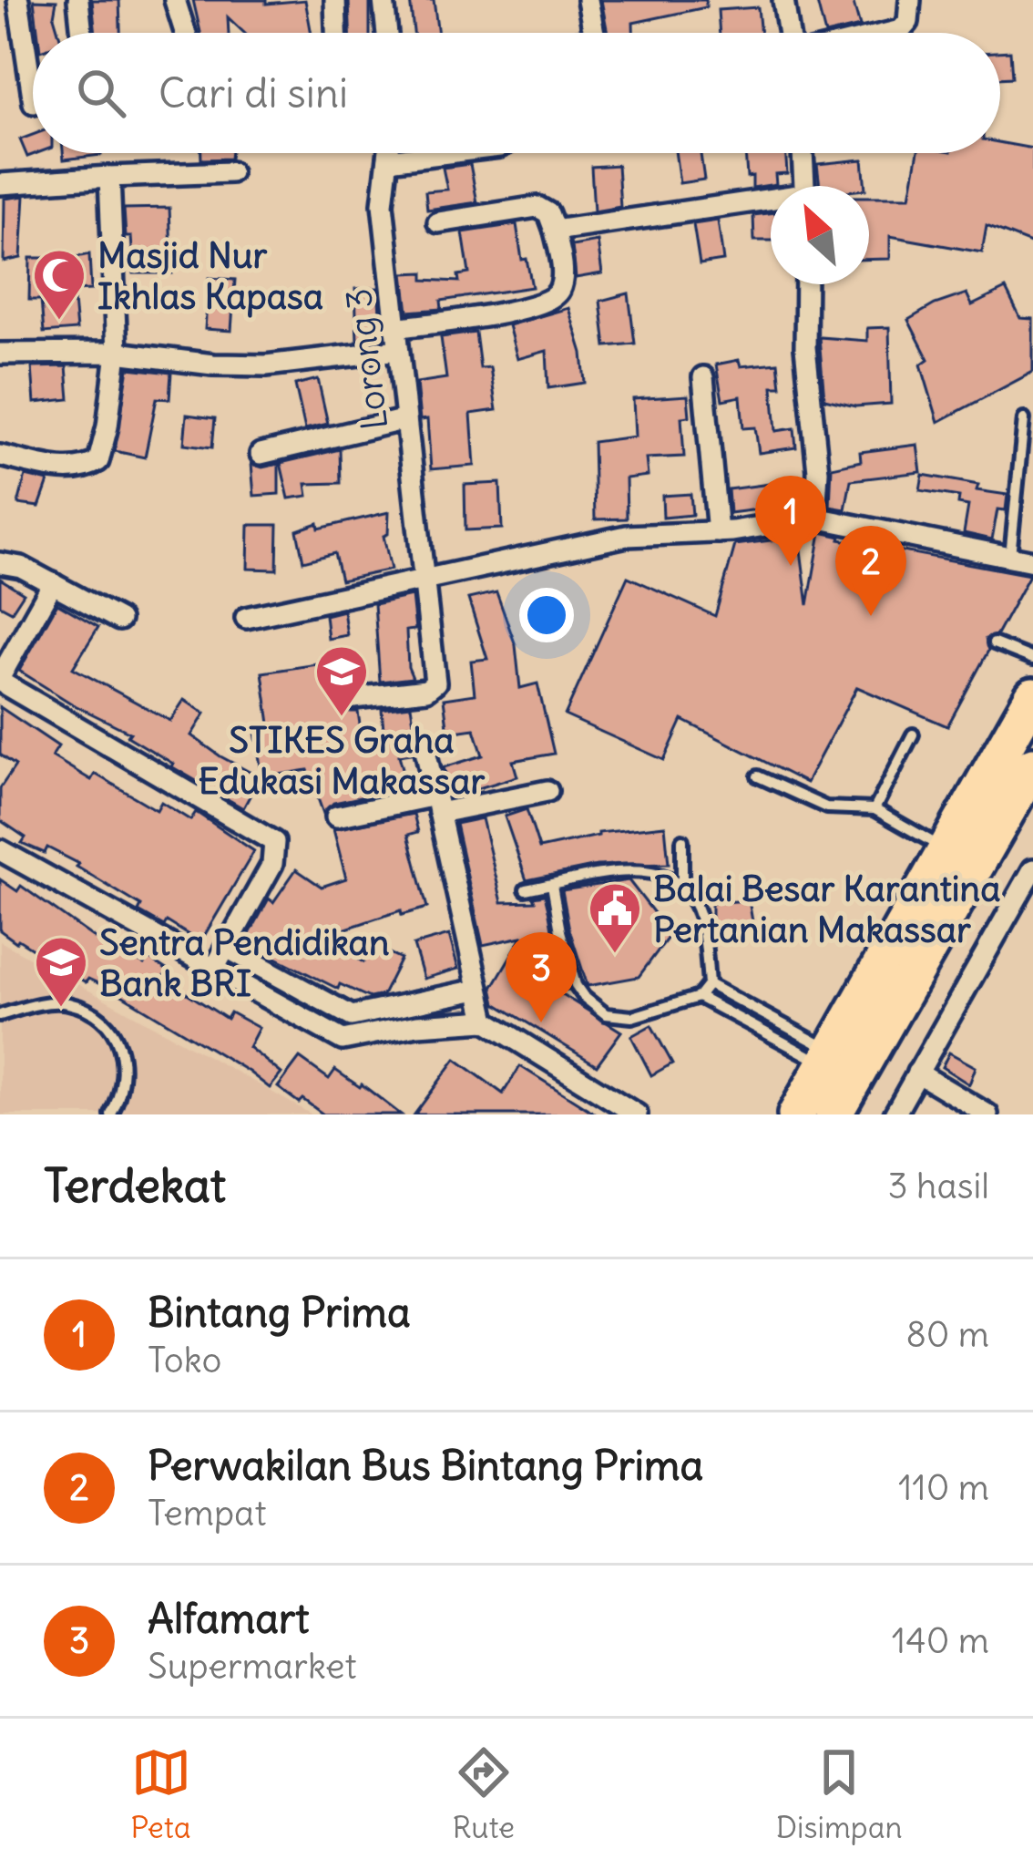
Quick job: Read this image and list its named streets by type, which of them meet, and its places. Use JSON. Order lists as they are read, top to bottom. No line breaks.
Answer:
{"streets":{"street":["Lorong 3"]},"places":{"mosque":["Masjid Nur Ikhlas Kapasa"],"school or university":["STIKES Graha Edukasi Makassar","Sentra Pendidikan Bank BRI"],"public building":["Balai Besar Karantina Pertanian Makassar"]},"north":"top left","page":{"search":"Cari di sini","pins":["1","2","3"],"heading":["Terdekat","3 hasil"],"list":[{"mark":"1","name":"Bintang Prima","note":"Toko","value":"80 m"},{"mark":"2","name":"Perwakilan Bus Bintang Prima","note":"Tempat","value":"110 m"},{"mark":"3","name":"Alfamart","note":"Supermarket","value":"140 m"}],"nav":["Peta","Rute","Disimpan"]}}
